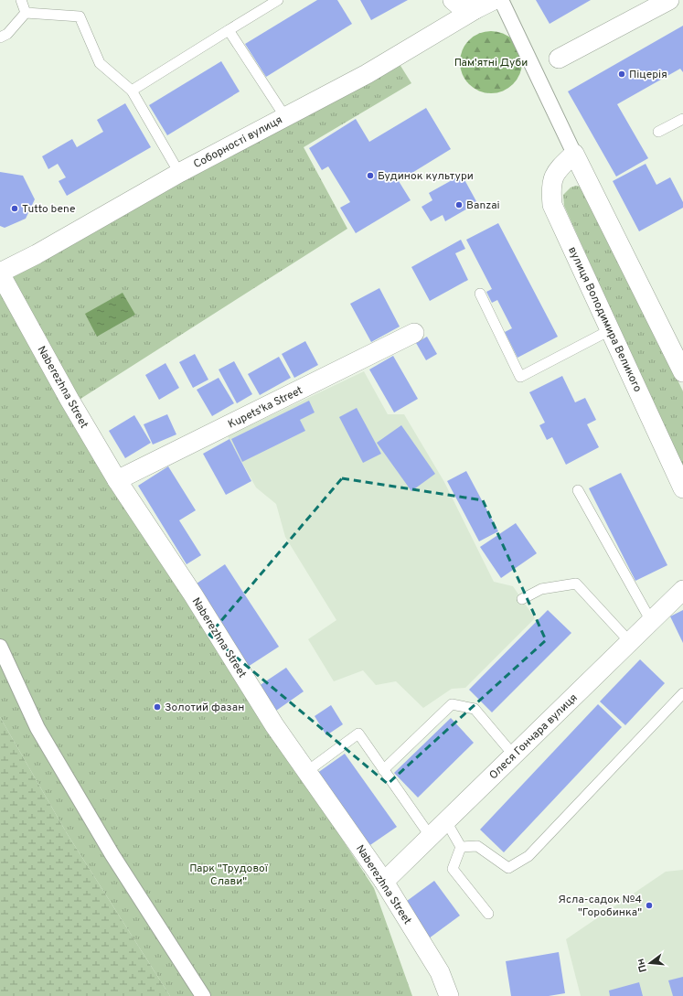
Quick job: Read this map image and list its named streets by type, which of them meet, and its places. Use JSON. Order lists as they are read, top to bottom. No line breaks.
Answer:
{"streets":{"street":["Соборності вулиця","вулиця Володимира Великого","Naberezhna Street","Kupets'ka Street","Олеся Гончара вулиця"]},"crossings":[["Соборності вулиця","Naberezhna Street"],["Naberezhna Street","Kupets'ka Street"],["Naberezhna Street","Олеся Гончара вулиця"]],"parks":["Пам'ятні Дуби","Парк \"Трудової Слави\""],"places":["Піцерія","Будинок культури","Banzai","Tutto bene","Золотий фазан","Ясла-садок №4 \"Горобинка\""],"north":"left"}
